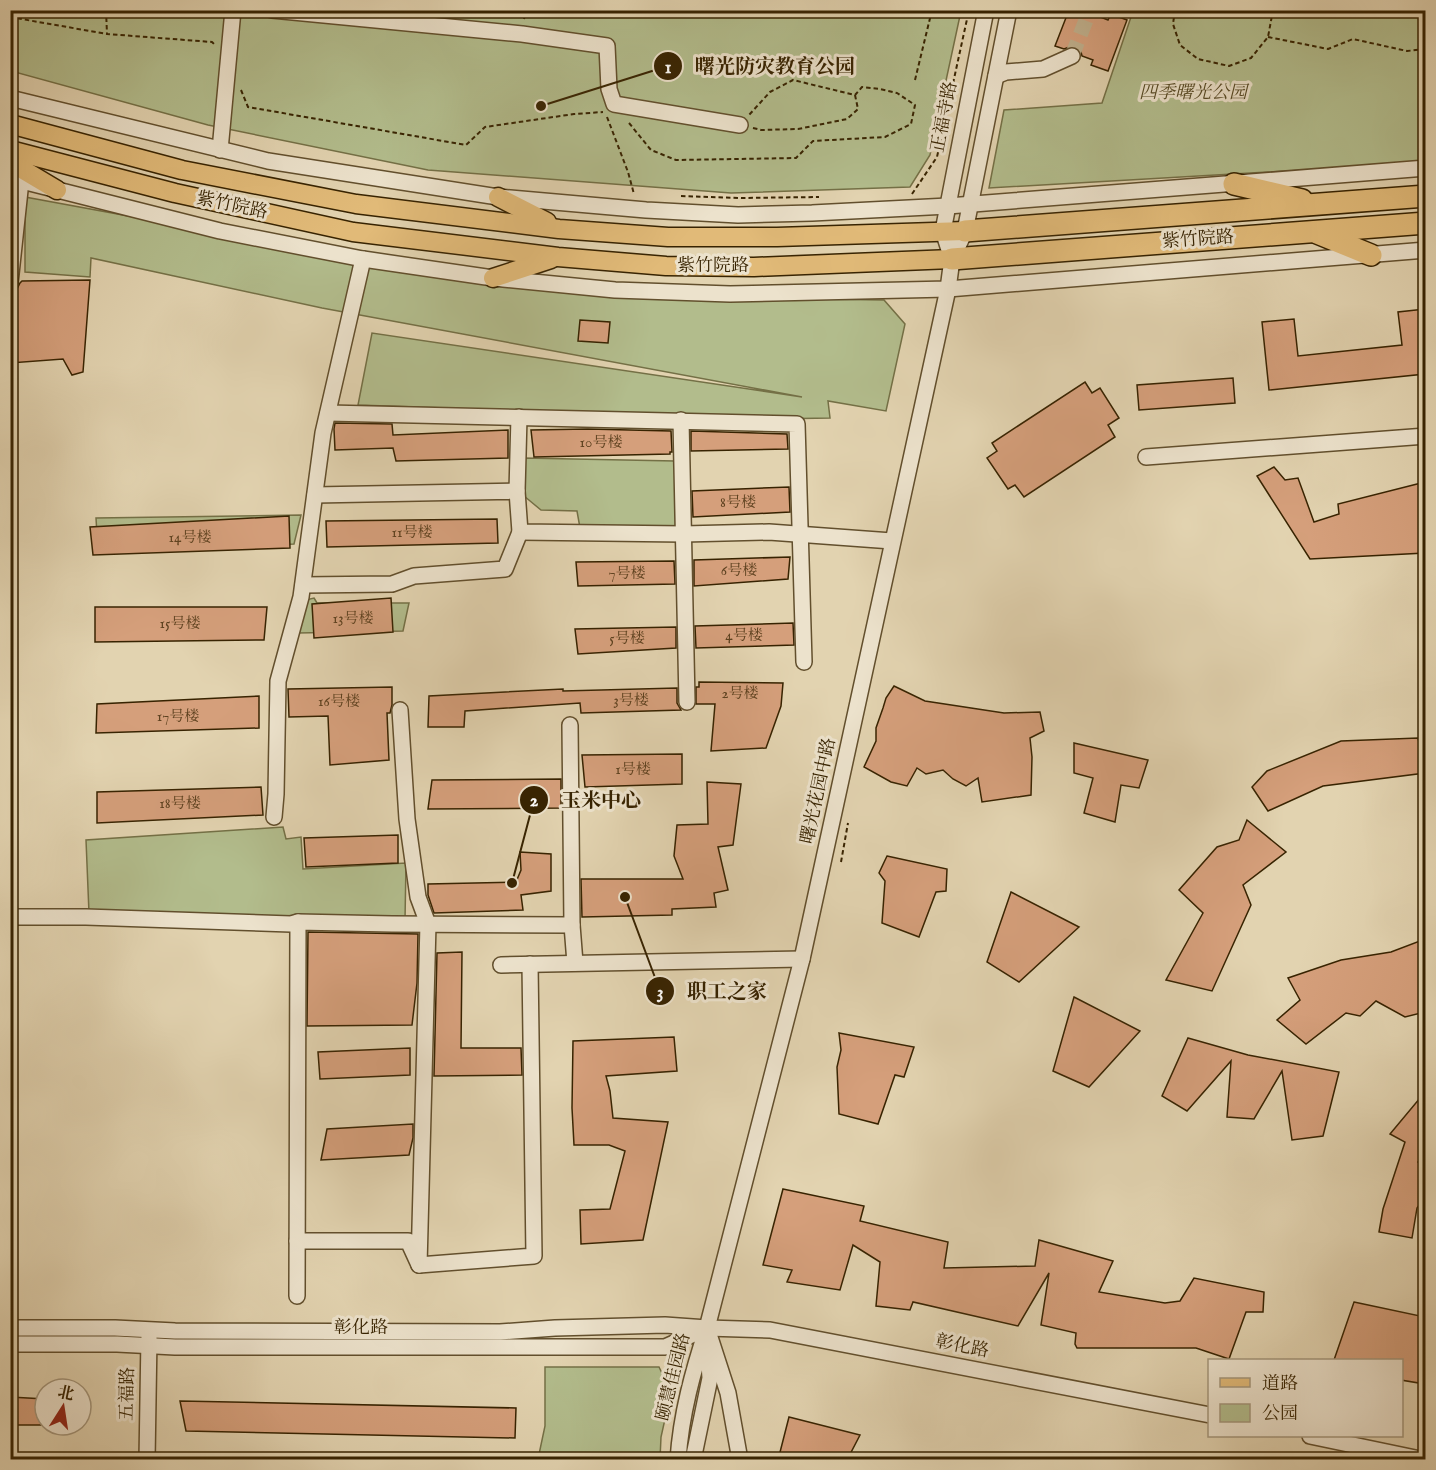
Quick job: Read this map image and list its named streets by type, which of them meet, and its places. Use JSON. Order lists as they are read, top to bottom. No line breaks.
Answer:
{"streets":{"highway":["紫竹院路"],"street":["正福寺路","曙光花园中路","彰化路","颐慧佳园路","五福路"]},"crossings":[["正福寺路","紫竹院路"],["紫竹院路","曙光花园中路"],["曙光花园中路","彰化路"],["曙光花园中路","颐慧佳园路"],["彰化路","颐慧佳园路"],["彰化路","五福路"]],"parks":["四季曙光公园"],"places":["曙光防灾教育公园","玉米中心","职工之家"],"house_numbers":["10号楼","8号楼","11号楼","14号楼","6号楼","7号楼","13号楼","15号楼","4号楼","5号楼","2号楼","3号楼","16号楼","17号楼","1号楼","18号楼"],"legend":["道路","公园"],"north":"top"}
